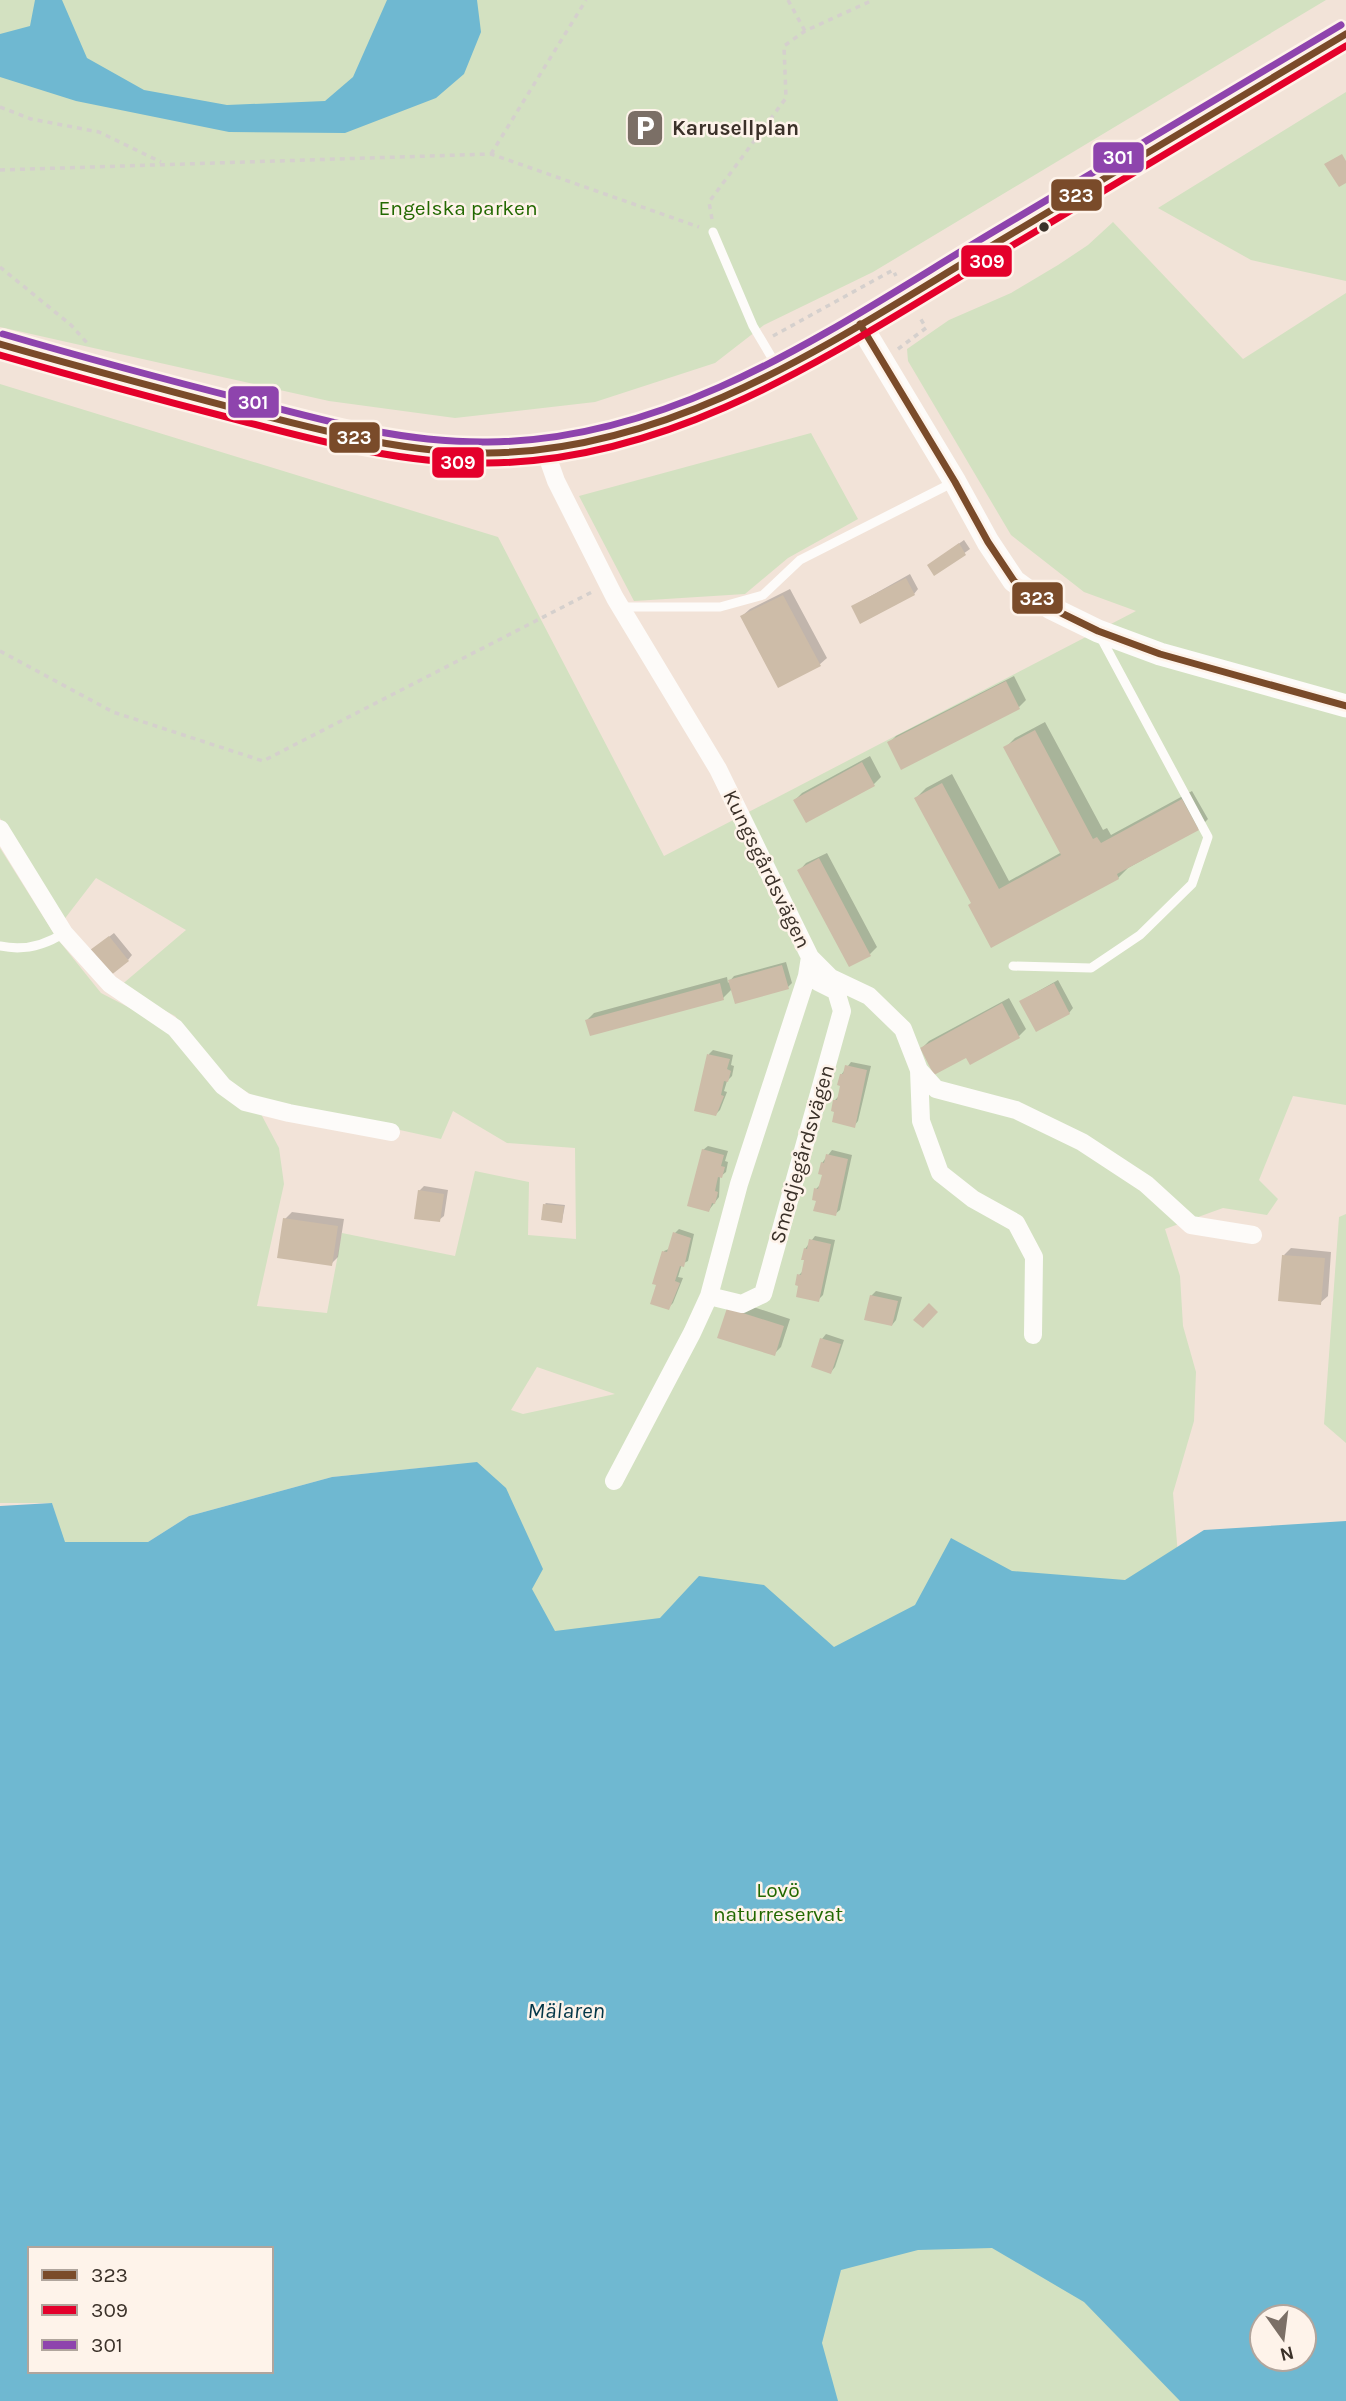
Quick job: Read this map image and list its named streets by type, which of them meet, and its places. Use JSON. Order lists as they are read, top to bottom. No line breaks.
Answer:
{"streets":{"street":["Kungsgårdsvägen","Smedjegårdsvägen"]},"water":["Mälaren"],"parks":["Engelska parken","Lovö naturreservat"],"places":{"parking":["Karusellplan"]},"lines":["transit line 301","transit line 323","transit line 309"],"legend":["323","309","301"],"north":"bottom"}
